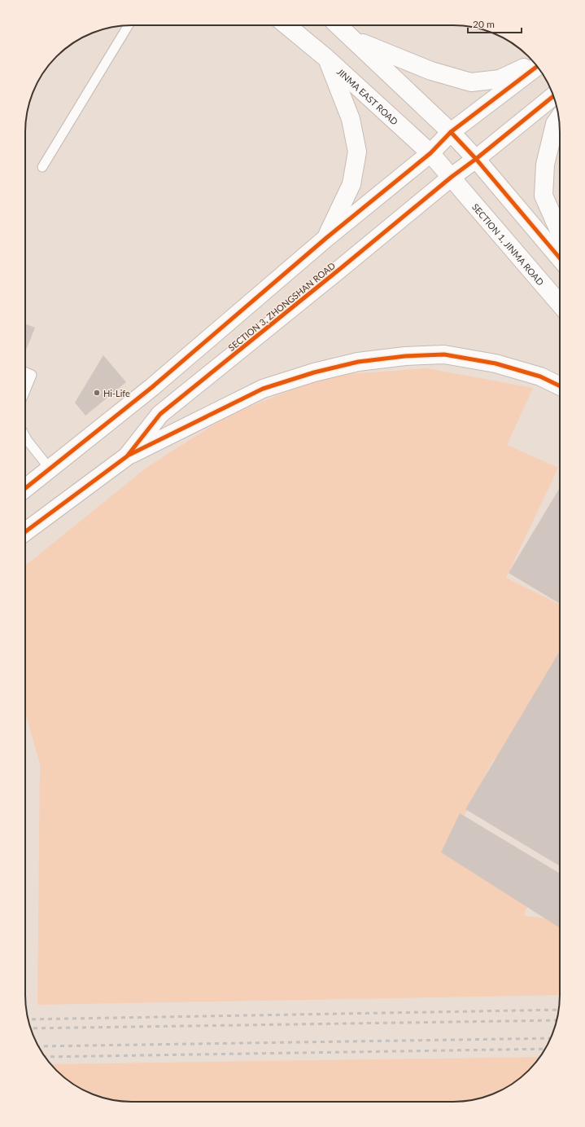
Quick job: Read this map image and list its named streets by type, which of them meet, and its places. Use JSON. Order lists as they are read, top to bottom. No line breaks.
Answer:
{"streets":{"main road":["JINMA EAST ROAD","SECTION 1, JINMA ROAD","SECTION 3, ZHONGSHAN ROAD"]},"crossings":[["JINMA EAST ROAD","SECTION 1, JINMA ROAD"],["JINMA EAST ROAD","SECTION 3, ZHONGSHAN ROAD"],["SECTION 1, JINMA ROAD","SECTION 3, ZHONGSHAN ROAD"]],"places":["Hi-Life"],"scale_bar":"20 m"}
